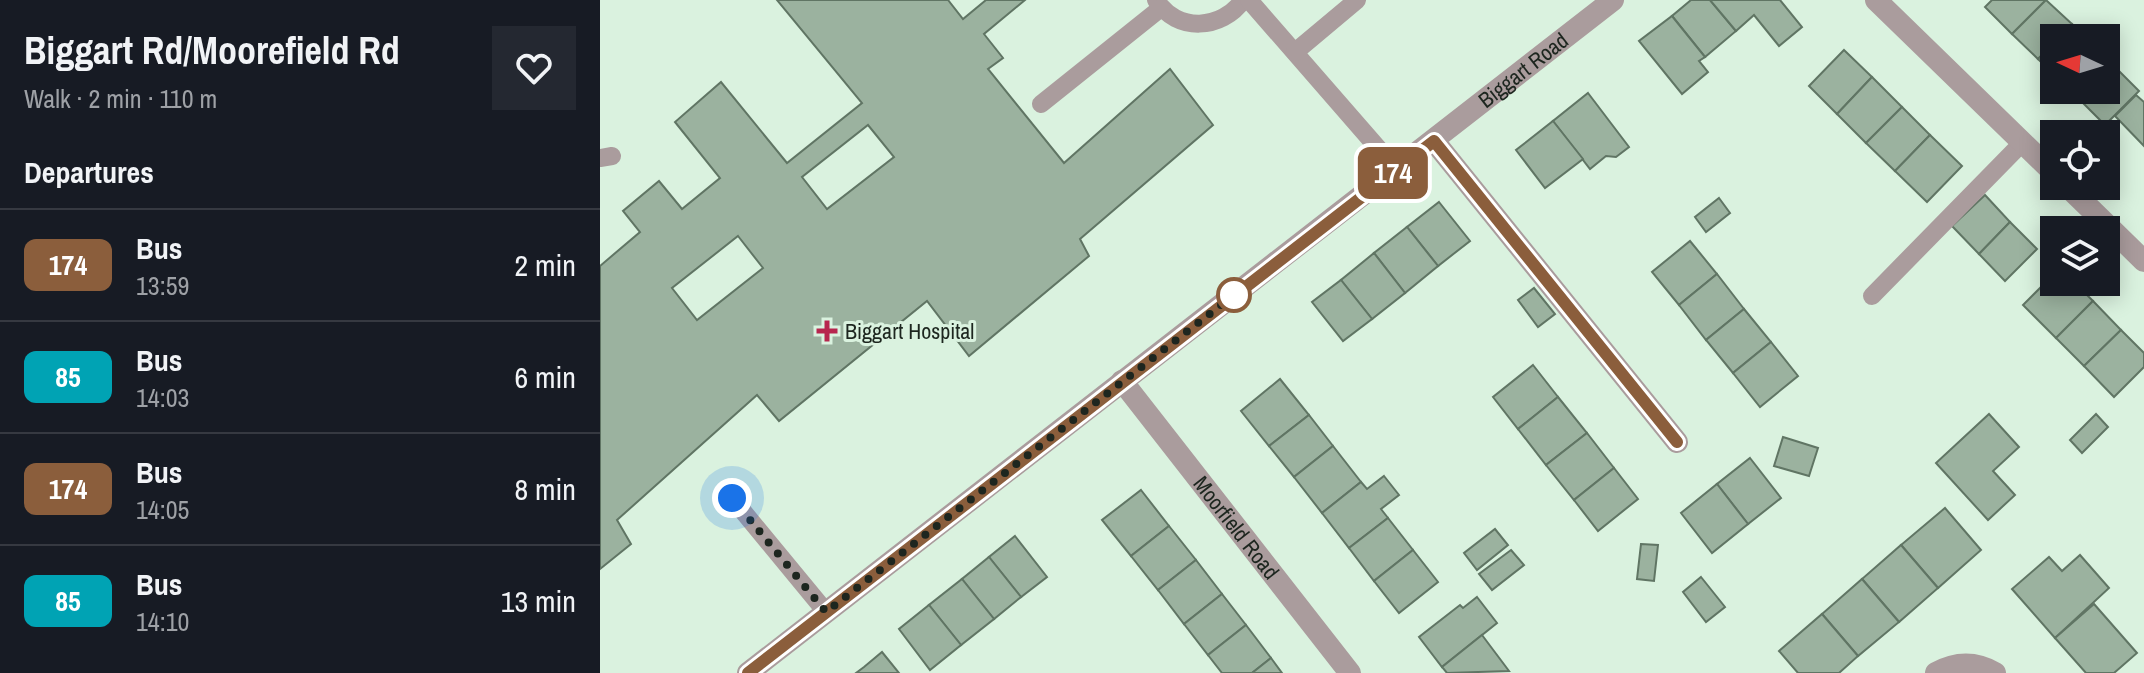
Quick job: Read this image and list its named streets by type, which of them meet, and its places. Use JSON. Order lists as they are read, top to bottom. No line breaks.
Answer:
{"streets":{"street":["Biggart Road","Moorfield Road"]},"crossings":[["Biggart Road","Moorfield Road"]],"places":{"health":["Biggart Hospital"]},"lines":["bus line 174"],"north":"left","page":{"heading":[["Biggart Rd/Moorefield Rd","Walk · 2 min · 110 m"],"Departures"],"on_map":"174","list":[{"mark":"174","name":"Bus","note":"13:59","value":"2 min"},{"mark":"85","name":"Bus","note":"14:03","value":"6 min"},{"mark":"174","name":"Bus","note":"14:05","value":"8 min"},{"mark":"85","name":"Bus","note":"14:10","value":"13 min"}]}}
